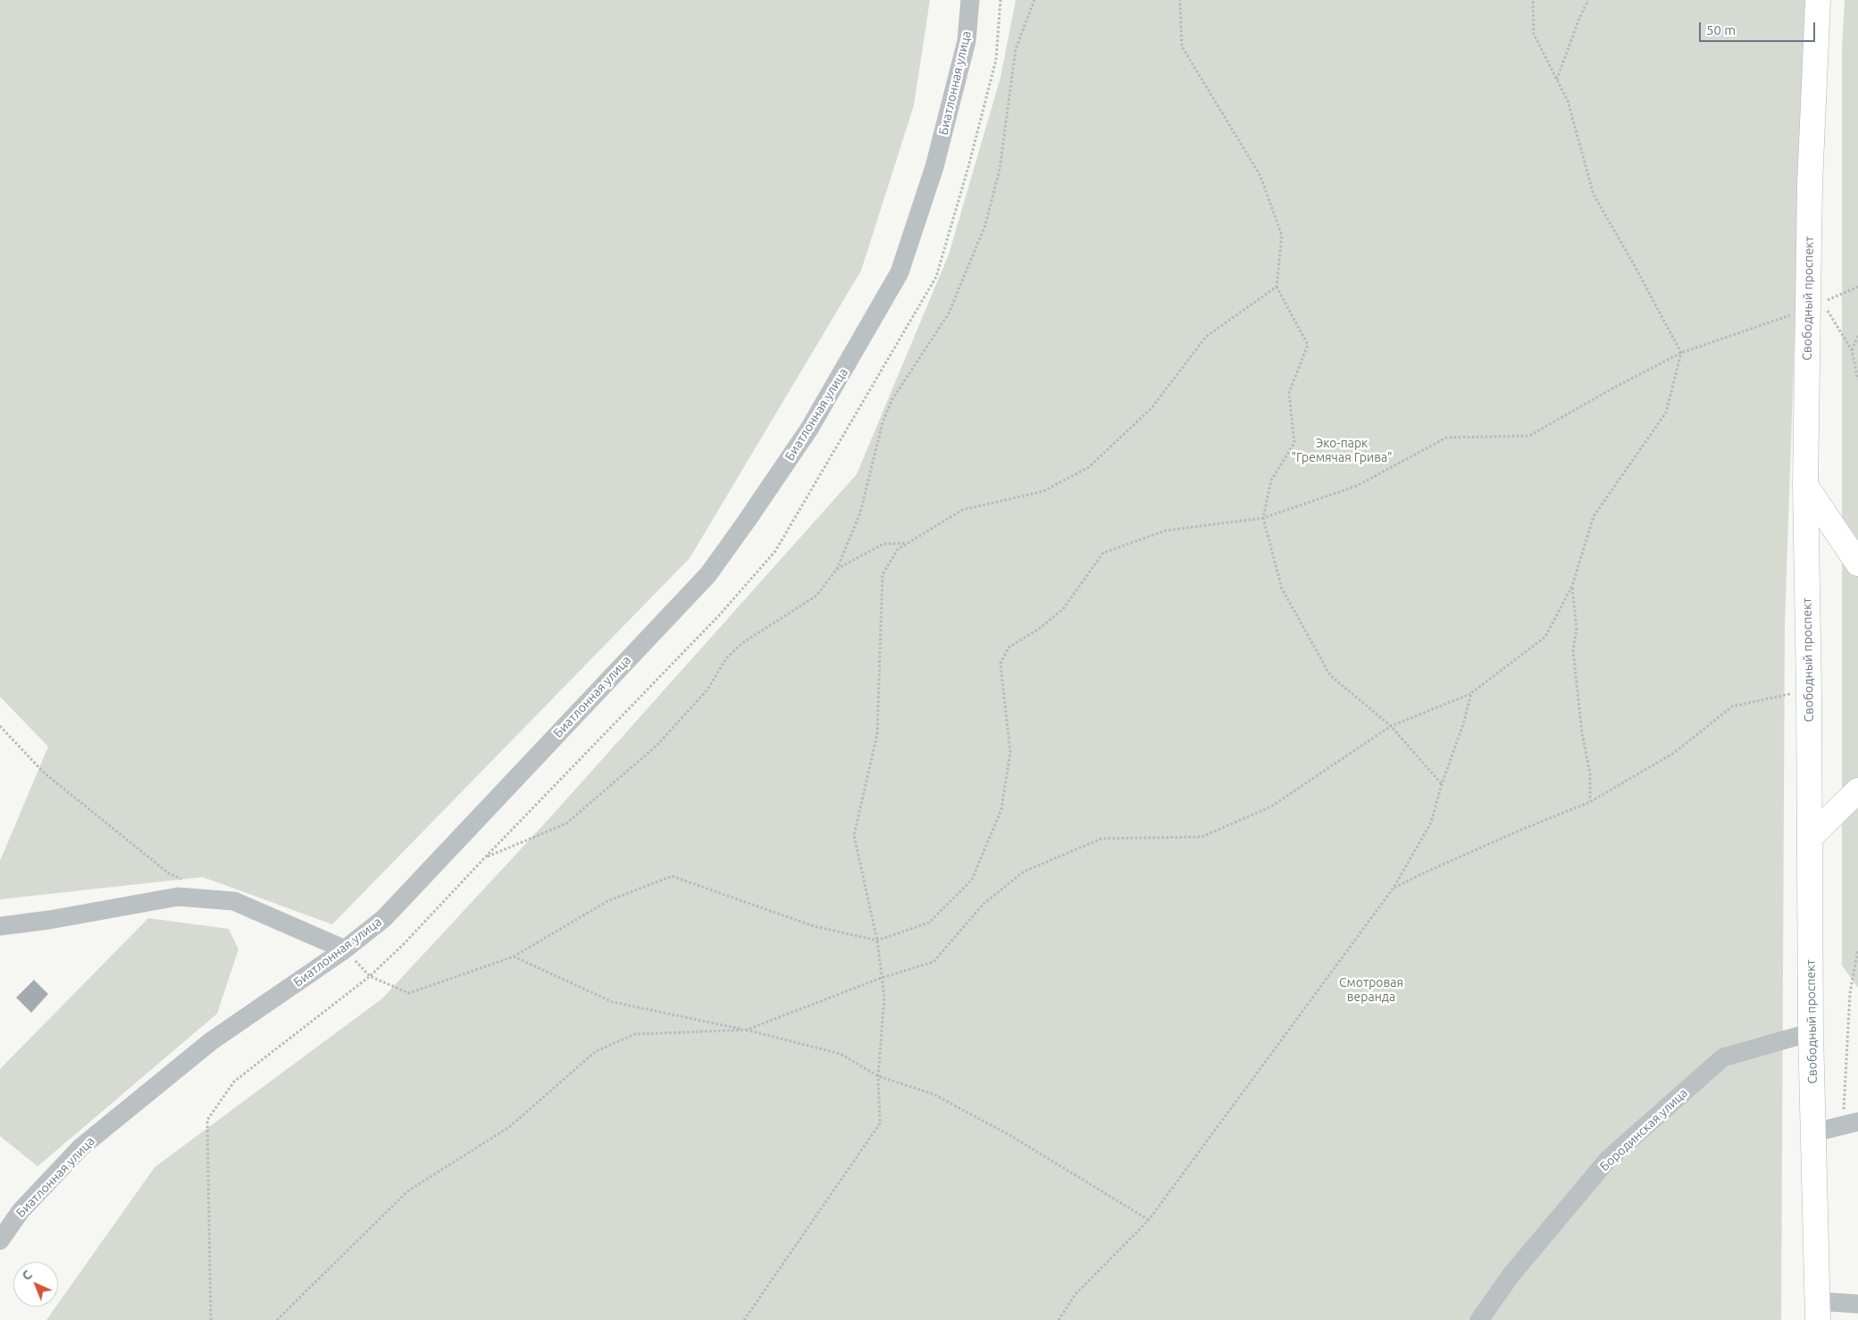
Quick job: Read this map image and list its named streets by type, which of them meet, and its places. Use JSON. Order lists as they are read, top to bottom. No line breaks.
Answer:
{"streets":{"main road":["Свободный проспект"],"street":["Биатлонная улица","Бородинская улица"]},"crossings":[["Свободный проспект","Бородинская улица"]],"parks":["Эко-парк \"Гремячая Грива\"","Смотровая веранда"],"scale_bar":"50 m","north":"top left"}
